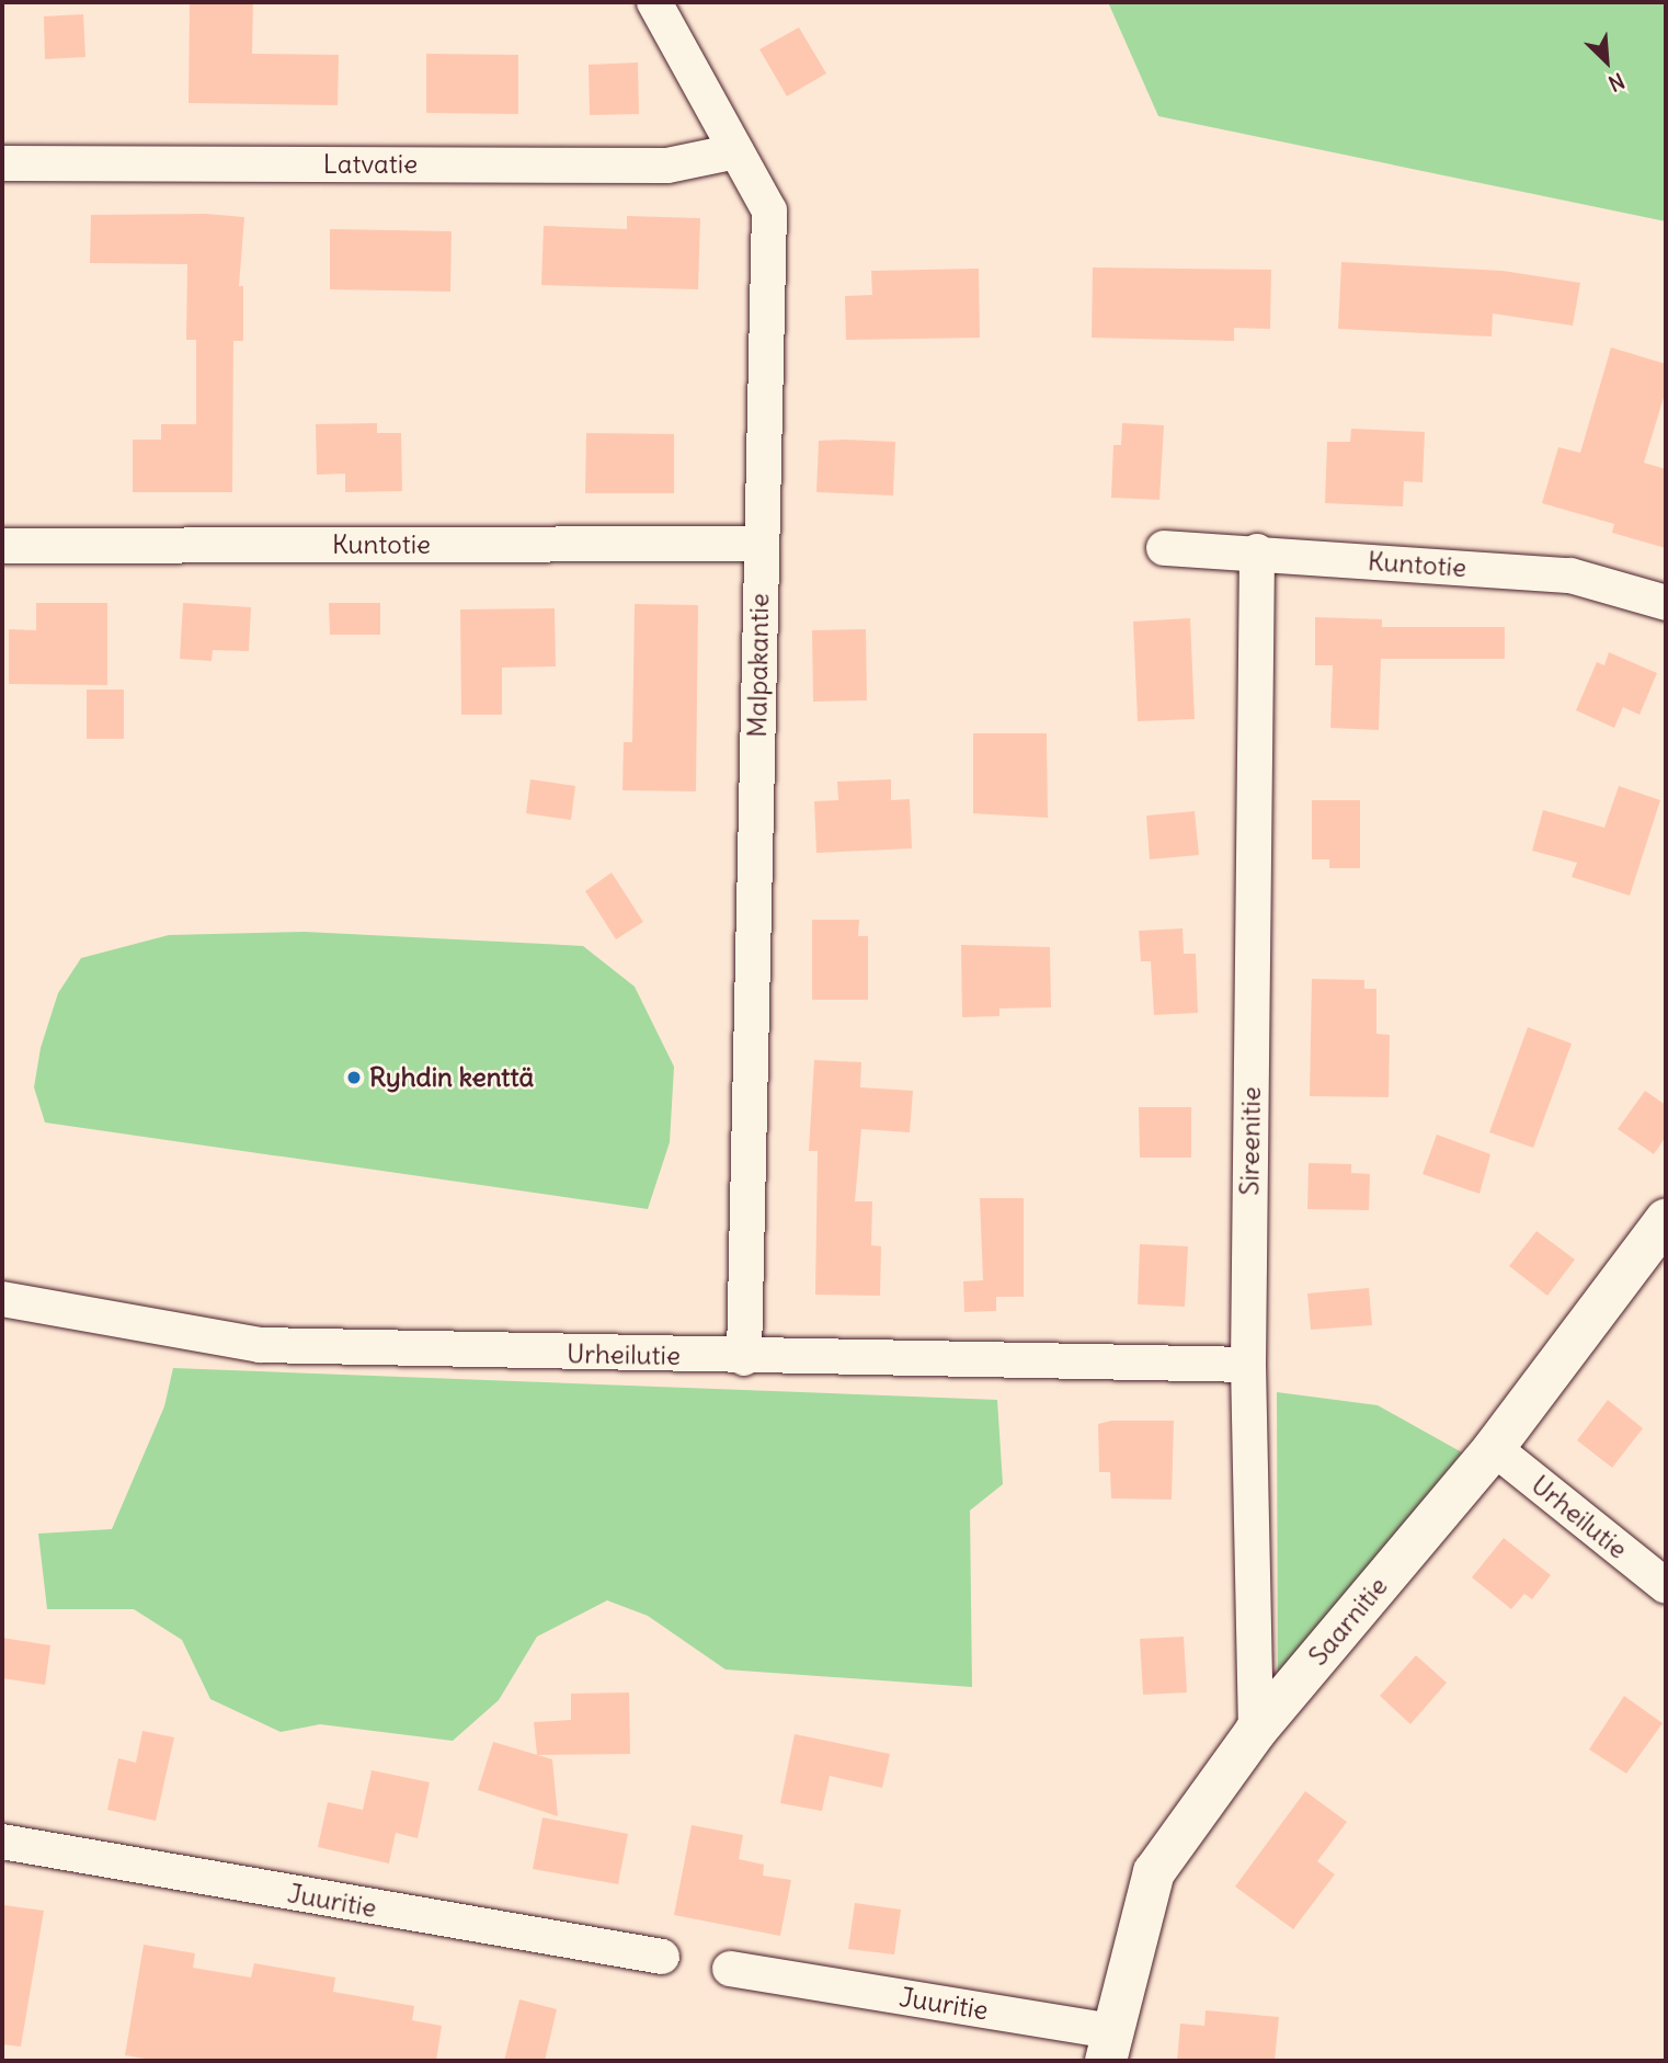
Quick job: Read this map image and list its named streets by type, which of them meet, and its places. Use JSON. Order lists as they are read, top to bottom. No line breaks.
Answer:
{"streets":{"street":["Latvatie","Kuntotie","Malpakantie","Sireenitie","Urheilutie","Saarnitie","Juuritie"]},"crossings":[["Latvatie","Malpakantie"],["Kuntotie","Malpakantie"],["Kuntotie","Sireenitie"],["Malpakantie","Urheilutie"],["Sireenitie","Urheilutie"],["Sireenitie","Saarnitie"],["Urheilutie","Saarnitie"],["Saarnitie","Juuritie"]],"places":["Ryhdin kenttä"],"north":"bottom right"}
